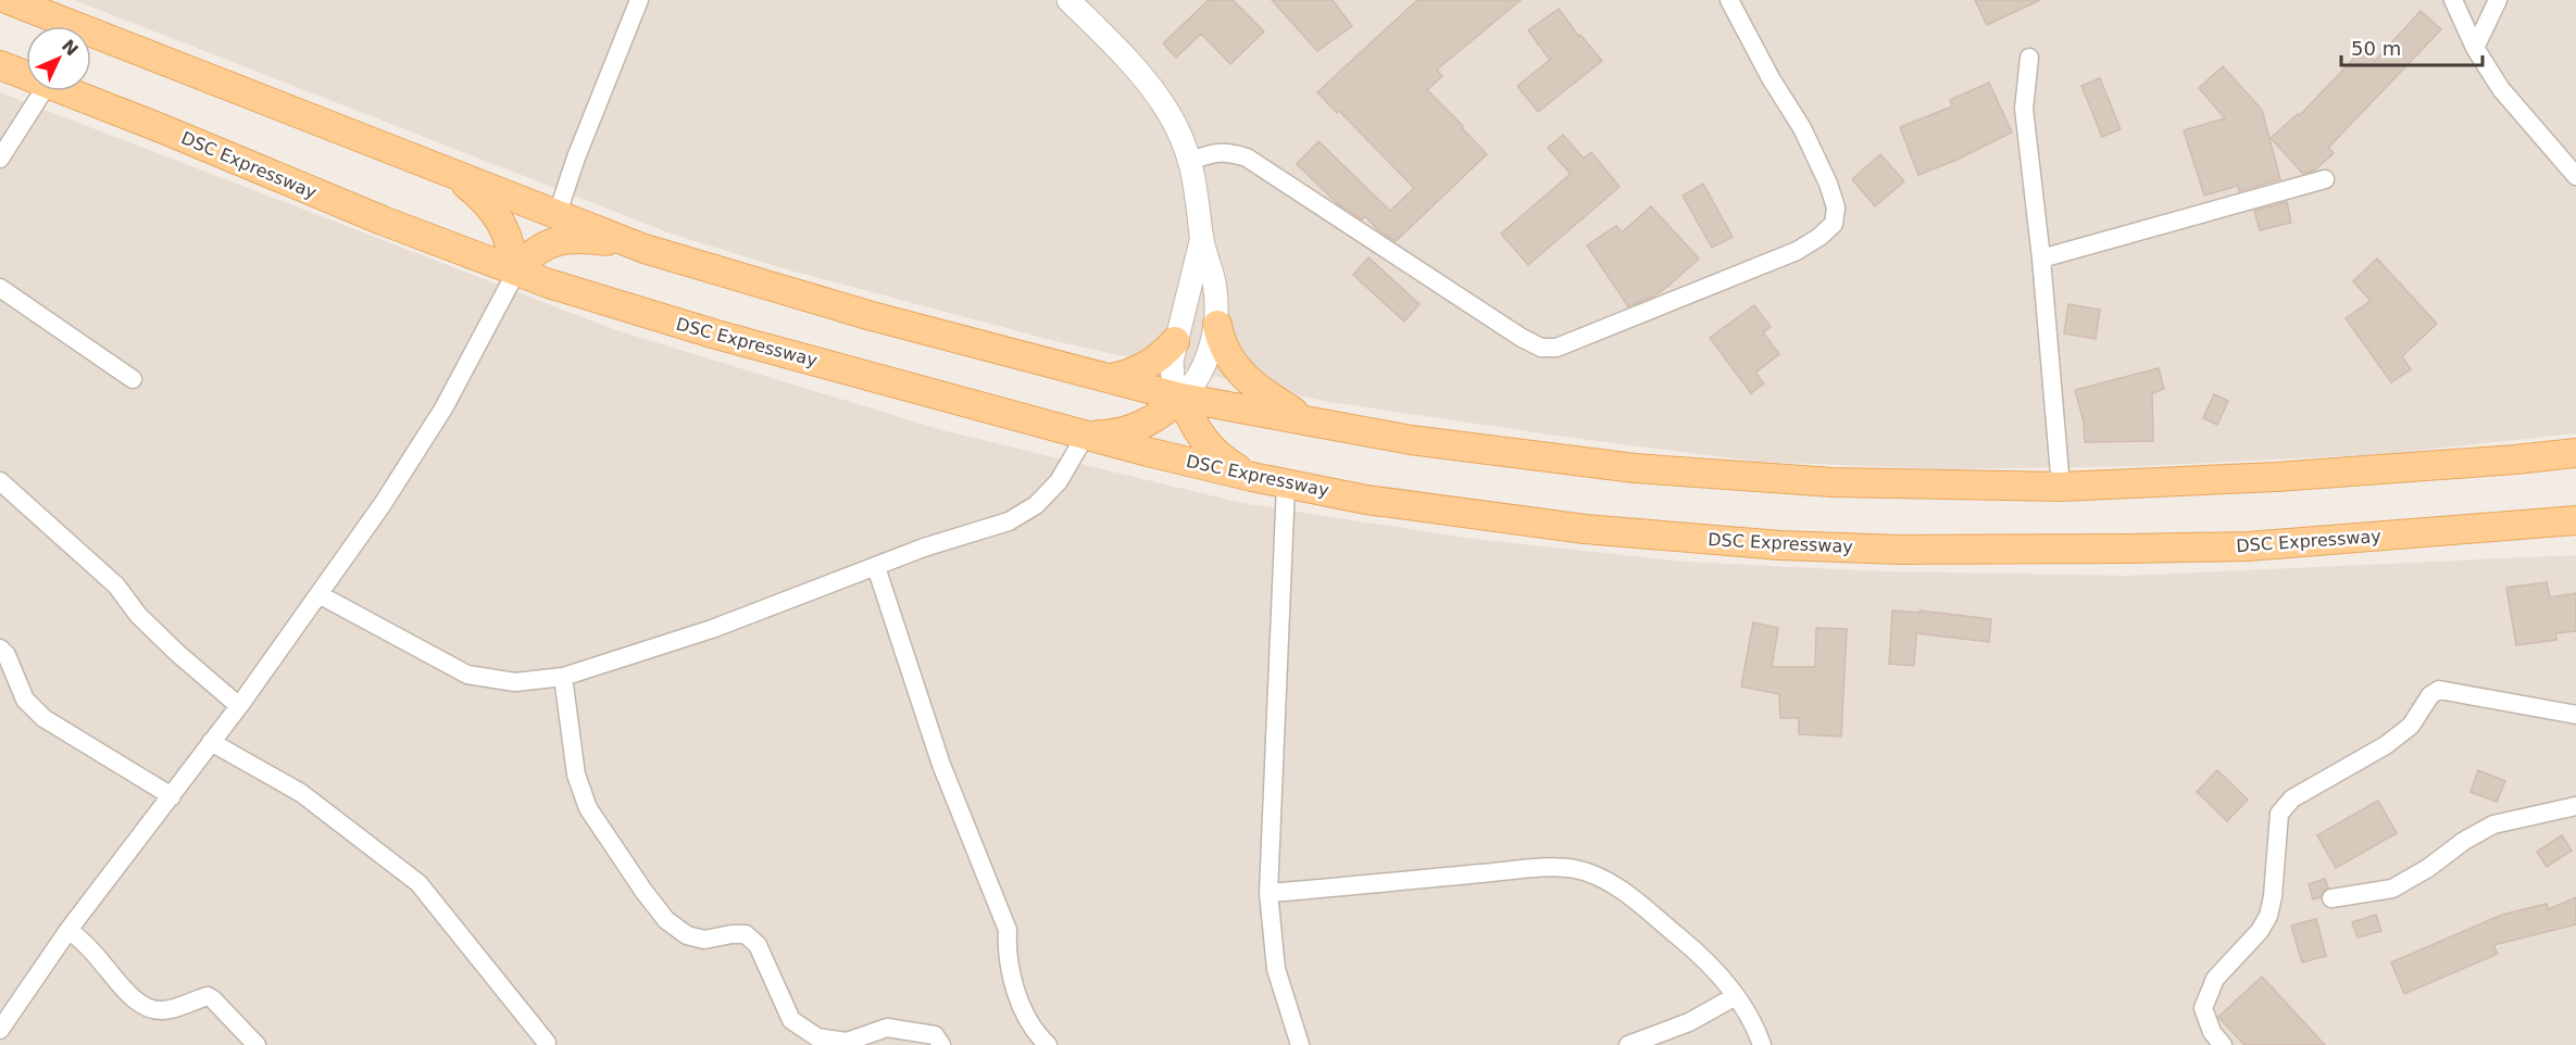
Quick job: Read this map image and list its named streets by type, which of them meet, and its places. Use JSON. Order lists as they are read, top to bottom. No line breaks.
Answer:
{"streets":{"main road":["DSC Expressway"]},"scale_bar":"50 m","north":"top right"}
